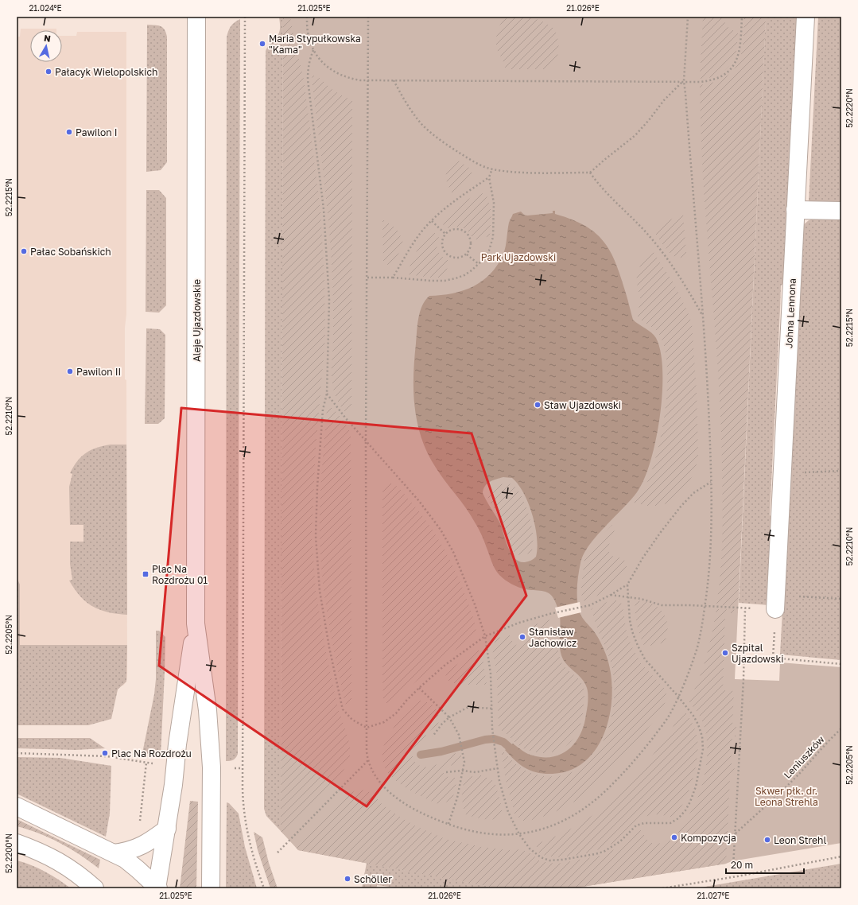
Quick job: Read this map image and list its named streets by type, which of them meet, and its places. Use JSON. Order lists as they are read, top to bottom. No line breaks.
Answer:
{"streets":{"street":["Johna Lennona","Aleje Ujazdowskie"],"path":["Leniuszków"]},"parks":["Park Ujazdowski","Skwer płk. dr. Leona Strehla"],"places":{"other":["Maria Stypułkowska \"Kama\"","Pałacyk Wielopolskich","Pawilon I","Pałac Sobańskich","Pawilon II","Staw Ujazdowski","Stanisław Jachowicz","Szpital Ujazdowski","Plac Na Rozdrożu","Kompozycja","Leon Strehl","Schöller"],"transit":["Plac Na Rozdrożu 01"]},"scale_bar":"20 m","north":"top","coordinates":["21.024°E","21.025°E","21.026°E","52.2220°N","52.2215°N","52.2210°N","52.2205°N","52.2200°N","21.027°E"]}
